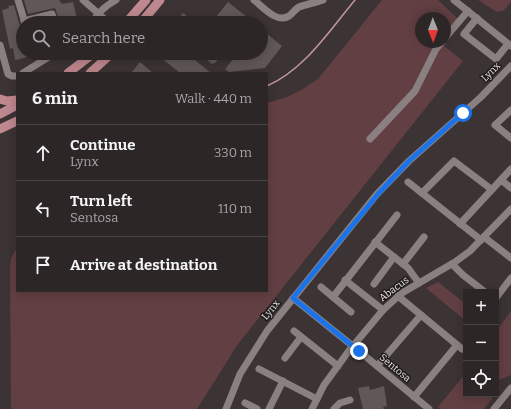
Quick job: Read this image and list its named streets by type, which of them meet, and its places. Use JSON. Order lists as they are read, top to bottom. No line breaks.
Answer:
{"streets":{"street":["Lynx","Abacus","Sentosa"]},"crossings":[["Lynx","Sentosa"],["Abacus","Sentosa"]],"north":"bottom","page":{"search":"Search here","heading":["6 min","Walk · 440 m"],"list":[["Continue","Lynx","330 m"],["Turn left","Sentosa","110 m"],"Arrive at destination"],"map_buttons":["+","−"]}}
